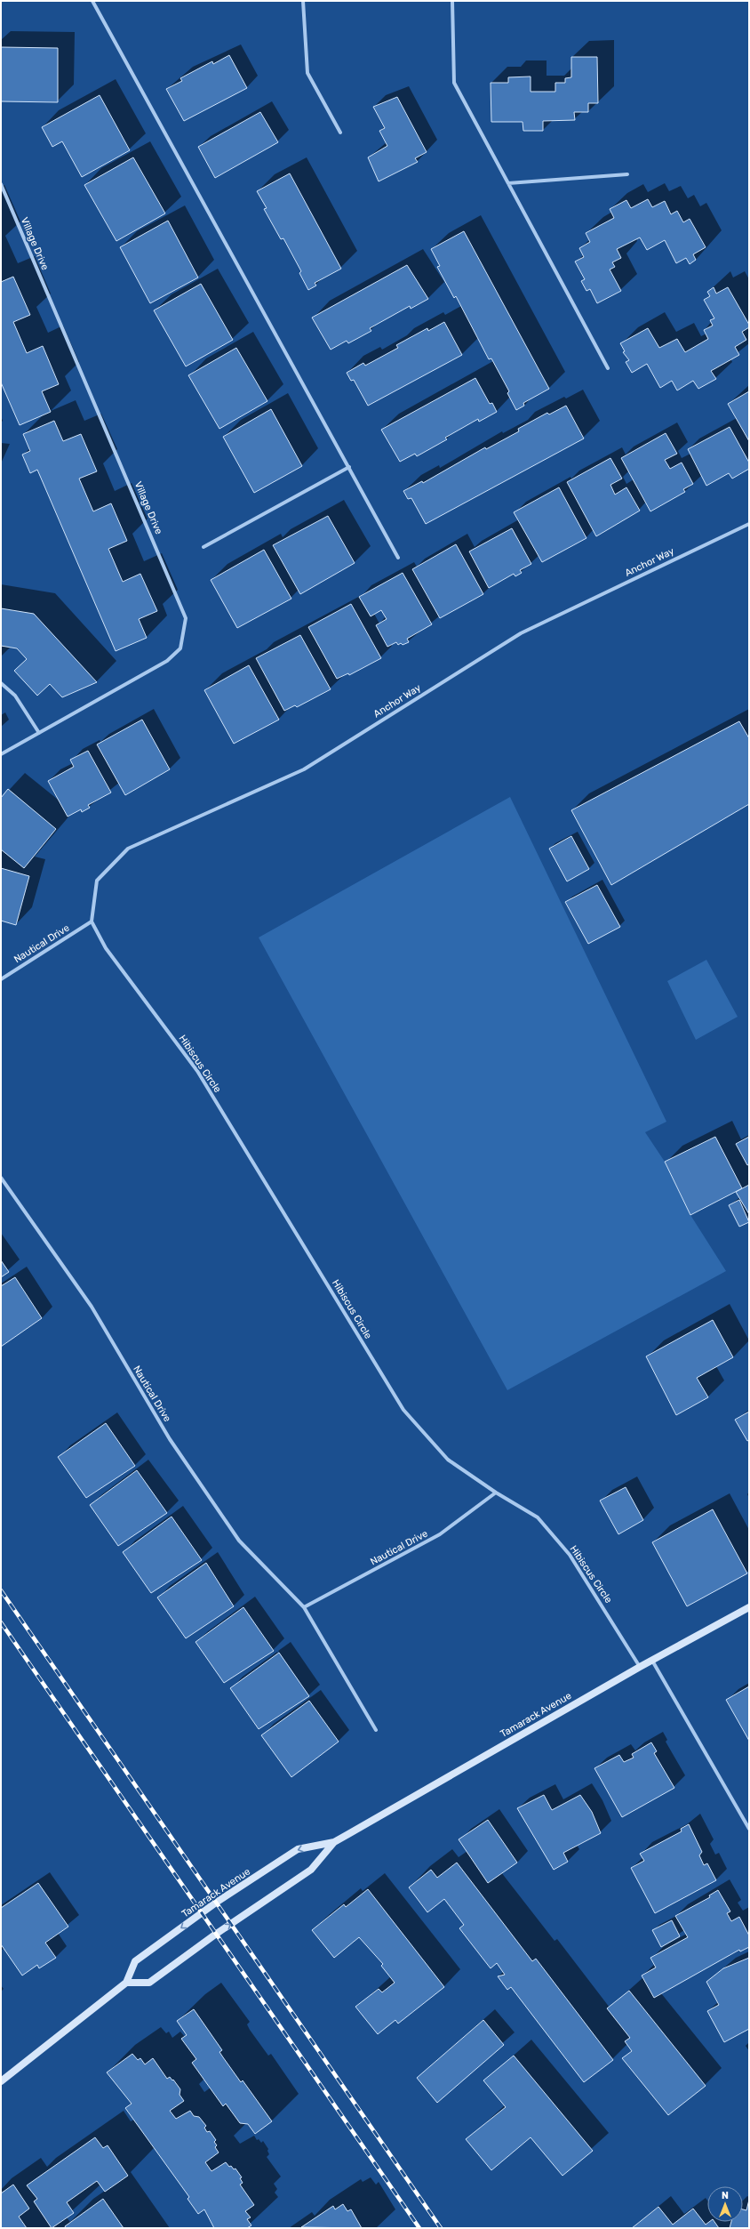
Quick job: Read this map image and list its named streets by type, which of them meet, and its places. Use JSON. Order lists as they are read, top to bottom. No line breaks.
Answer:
{"streets":{"main road":["Tamarack Avenue"],"street":["Village Drive","Anchor Way","Nautical Drive","Hibiscus Circle"]},"crossings":[["Anchor Way","Nautical Drive"],["Anchor Way","Hibiscus Circle"],["Nautical Drive","Hibiscus Circle"],["Hibiscus Circle","Tamarack Avenue"]],"north":"top"}
